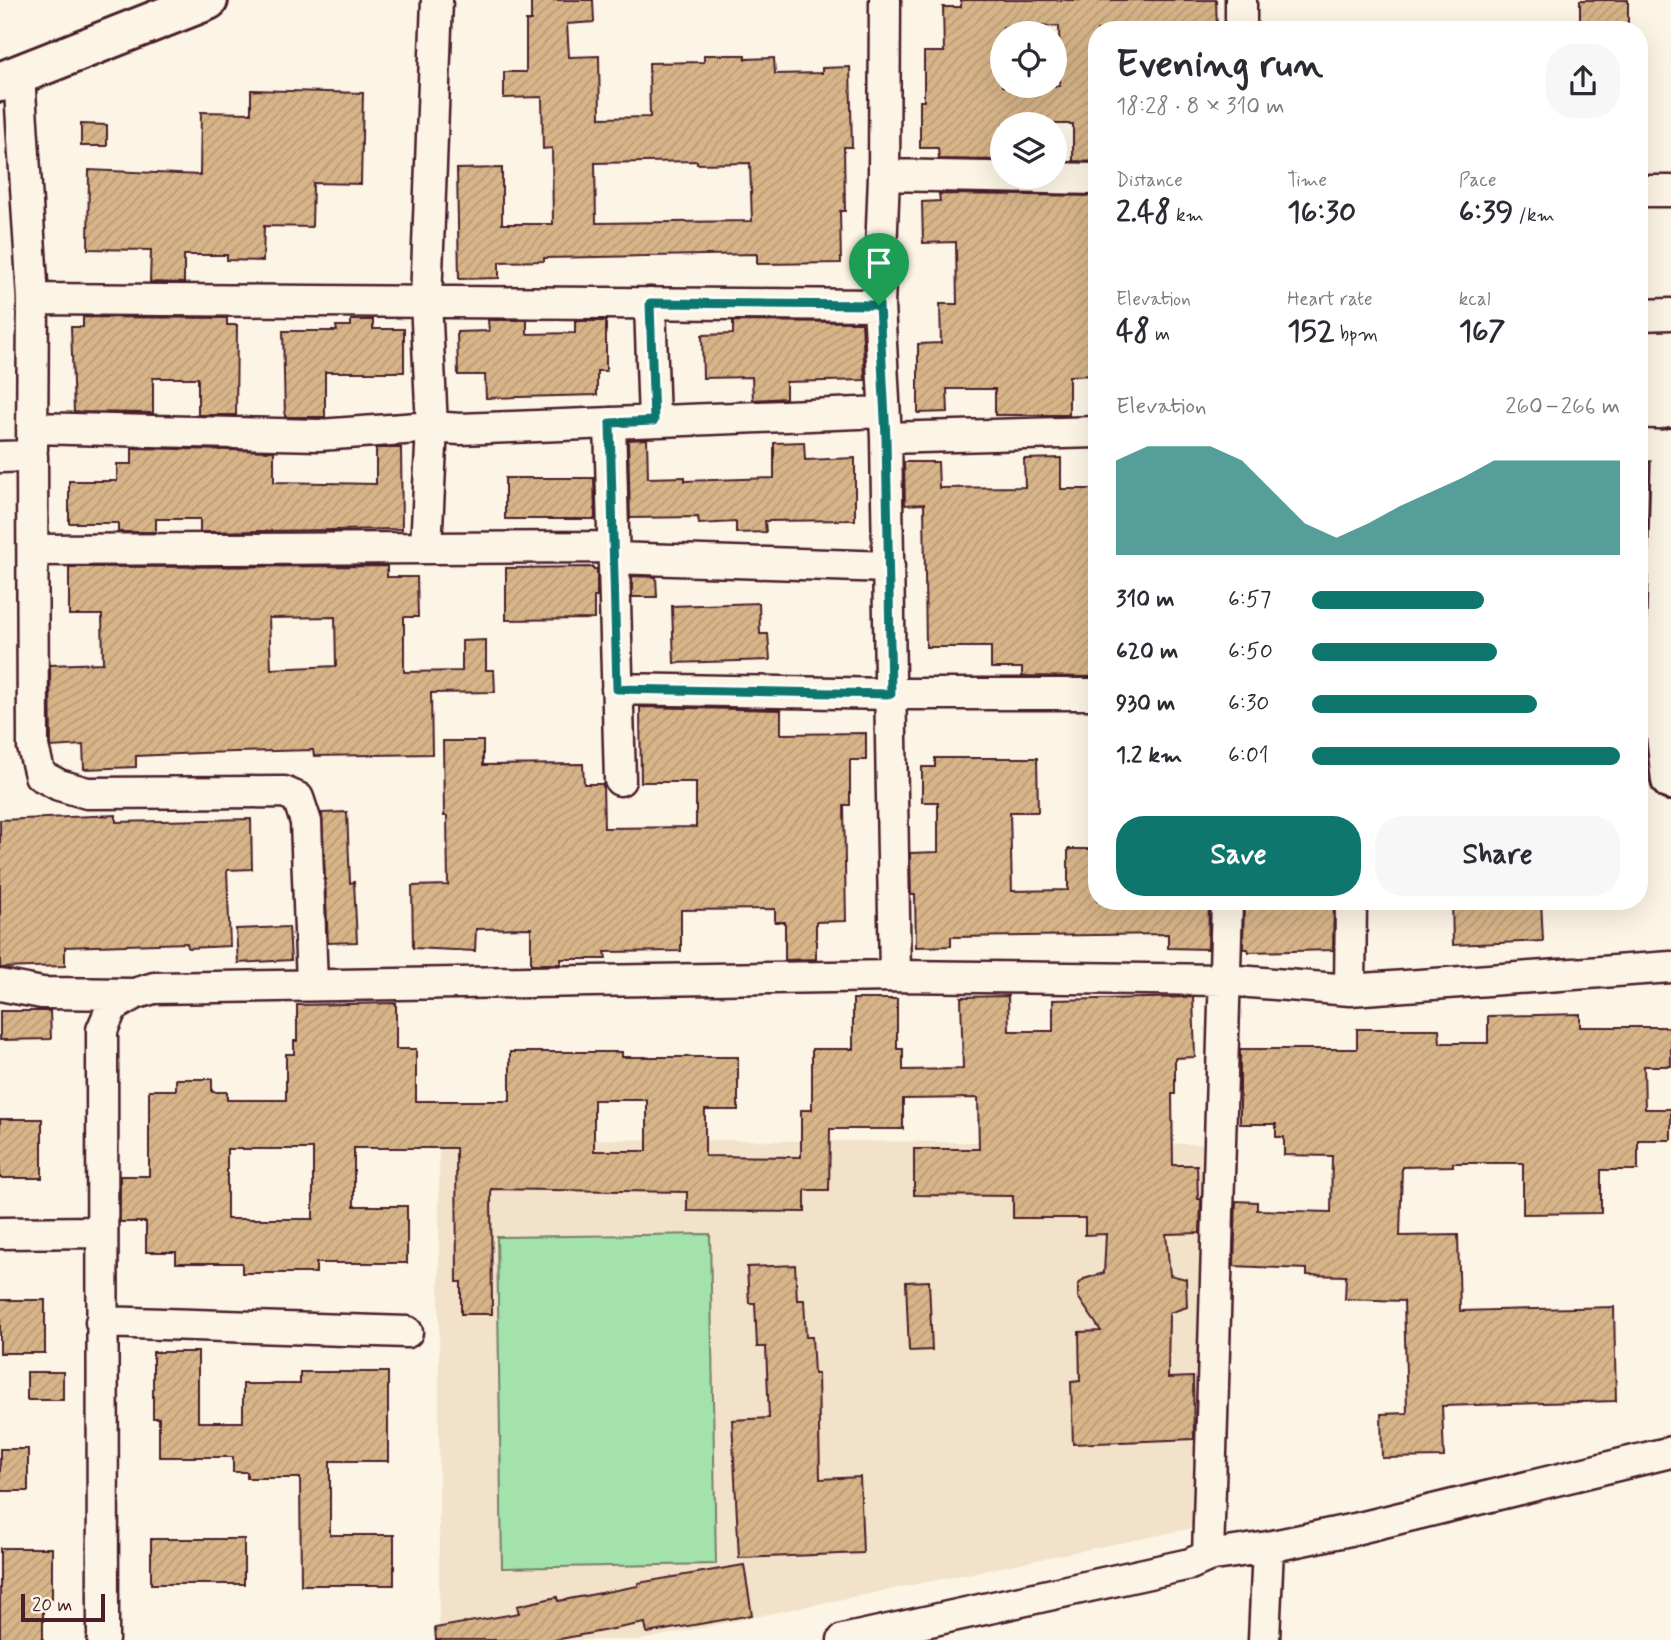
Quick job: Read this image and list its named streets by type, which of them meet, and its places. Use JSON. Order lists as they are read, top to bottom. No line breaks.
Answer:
{"scale_bar":"20 m","page":{"heading":["Evening run","18:28 · 8 × 310 m"],"stats":[["Distance","2.48 km"],["Time","16:30"],["Pace","6:39 /km"],["Elevation","48 m"],["Heart rate","152 bpm"],["kcal","167"]],"chart":["Elevation","260–266 m"],"list":[{"name":"310 m","note":"6:57"},{"name":"620 m","note":"6:50"},{"name":"930 m","note":"6:30"},{"name":"1.2 km","note":"6:01"}],"buttons":["Save","Share"],"scale":"20 m"}}
